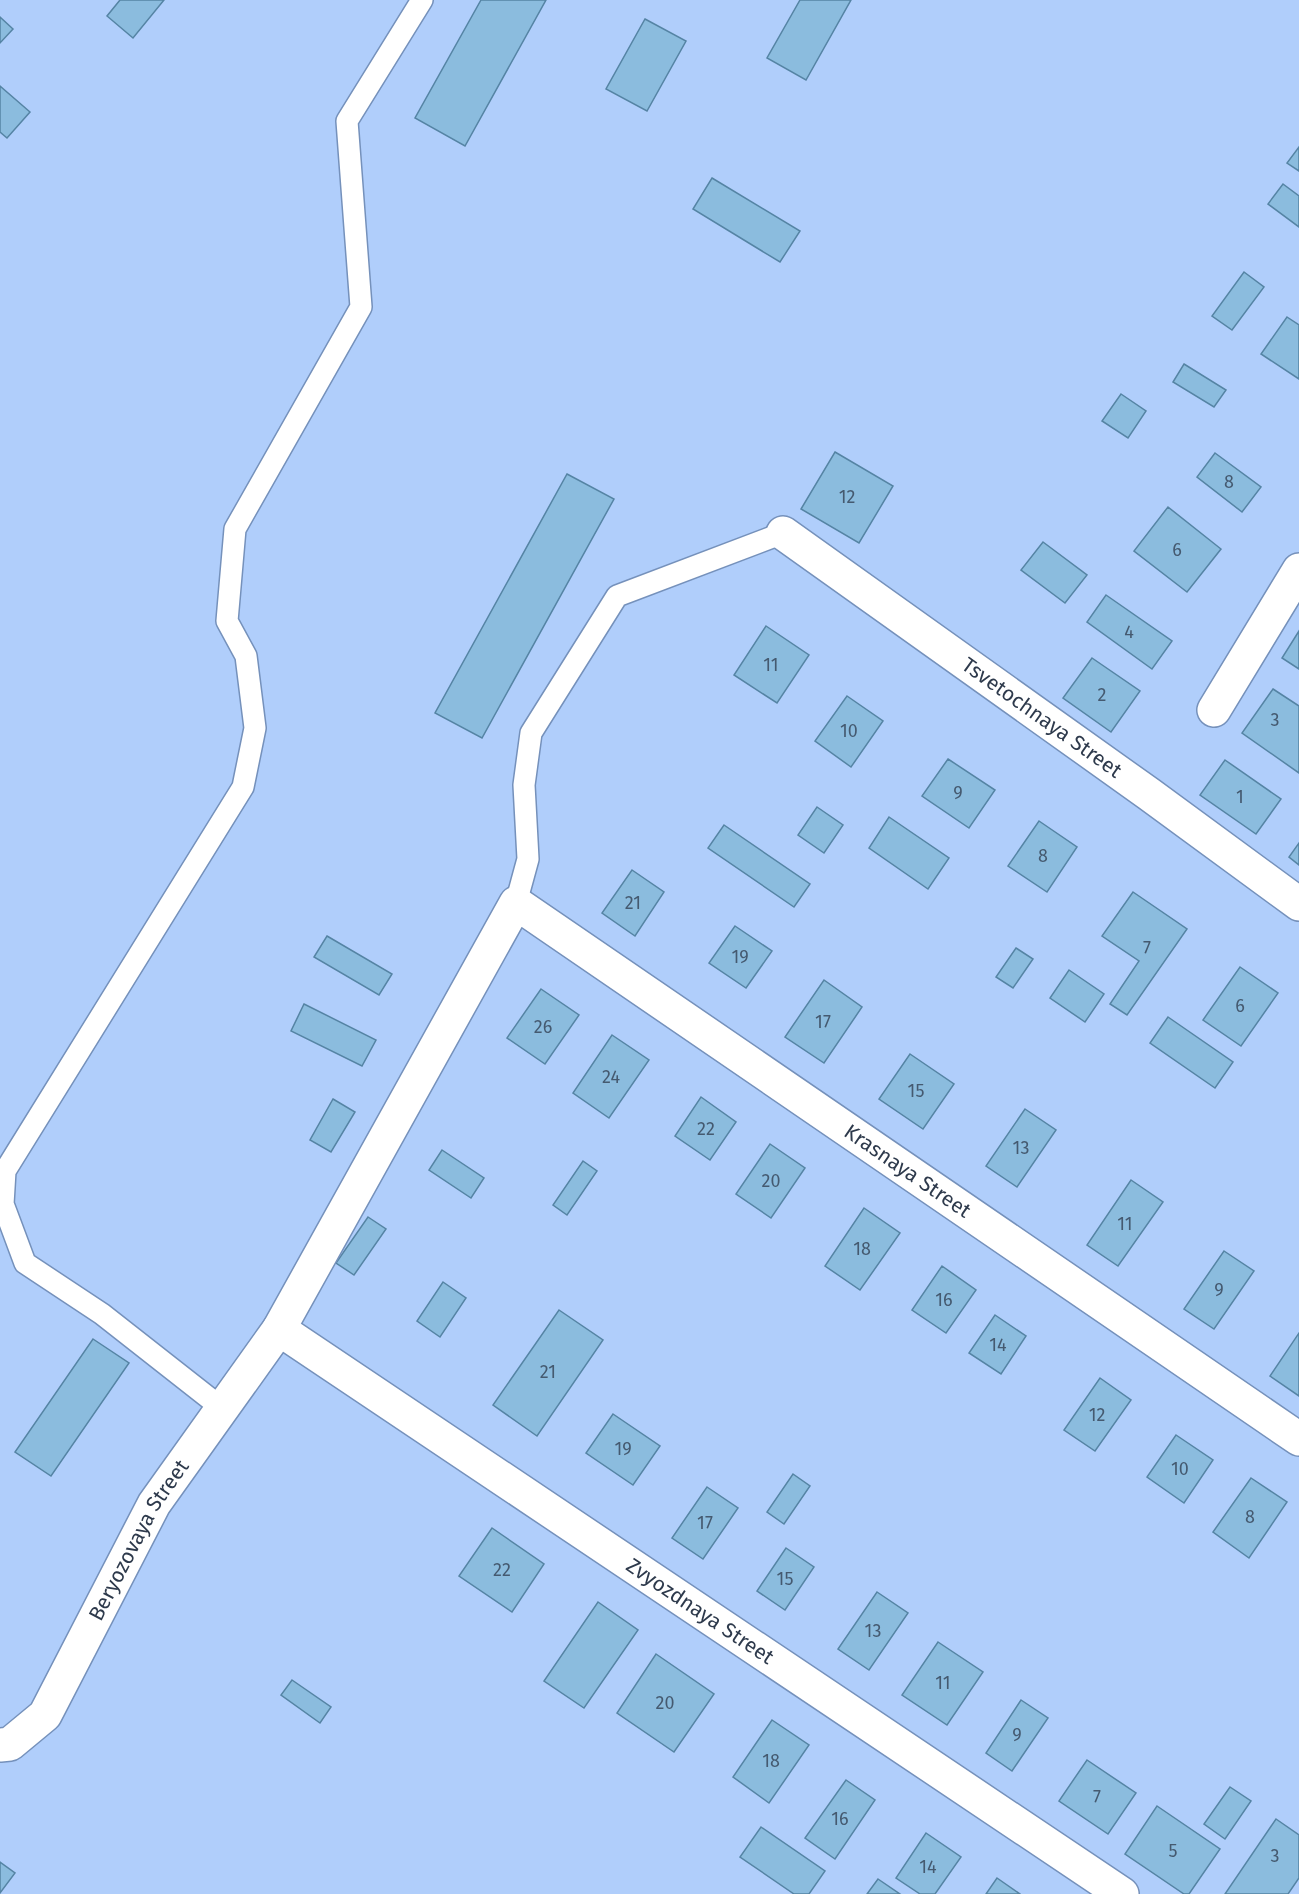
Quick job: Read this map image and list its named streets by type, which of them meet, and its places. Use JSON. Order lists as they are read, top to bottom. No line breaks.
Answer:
{"streets":{"street":["Tsvetochnaya Street","Krasnaya Street","Beryozovaya Street","Zvyozdnaya Street"]},"crossings":[["Krasnaya Street","Beryozovaya Street"],["Beryozovaya Street","Zvyozdnaya Street"]],"house_numbers":["8","12","6","4","11","2","3","10","9","1","8","21","7","19","6","17","26","24","15","22","13","20","11","18","9","16","14","21","12","19","10","8","17","22","15","13","11","20","9","18","7","16","5","3","14"]}
